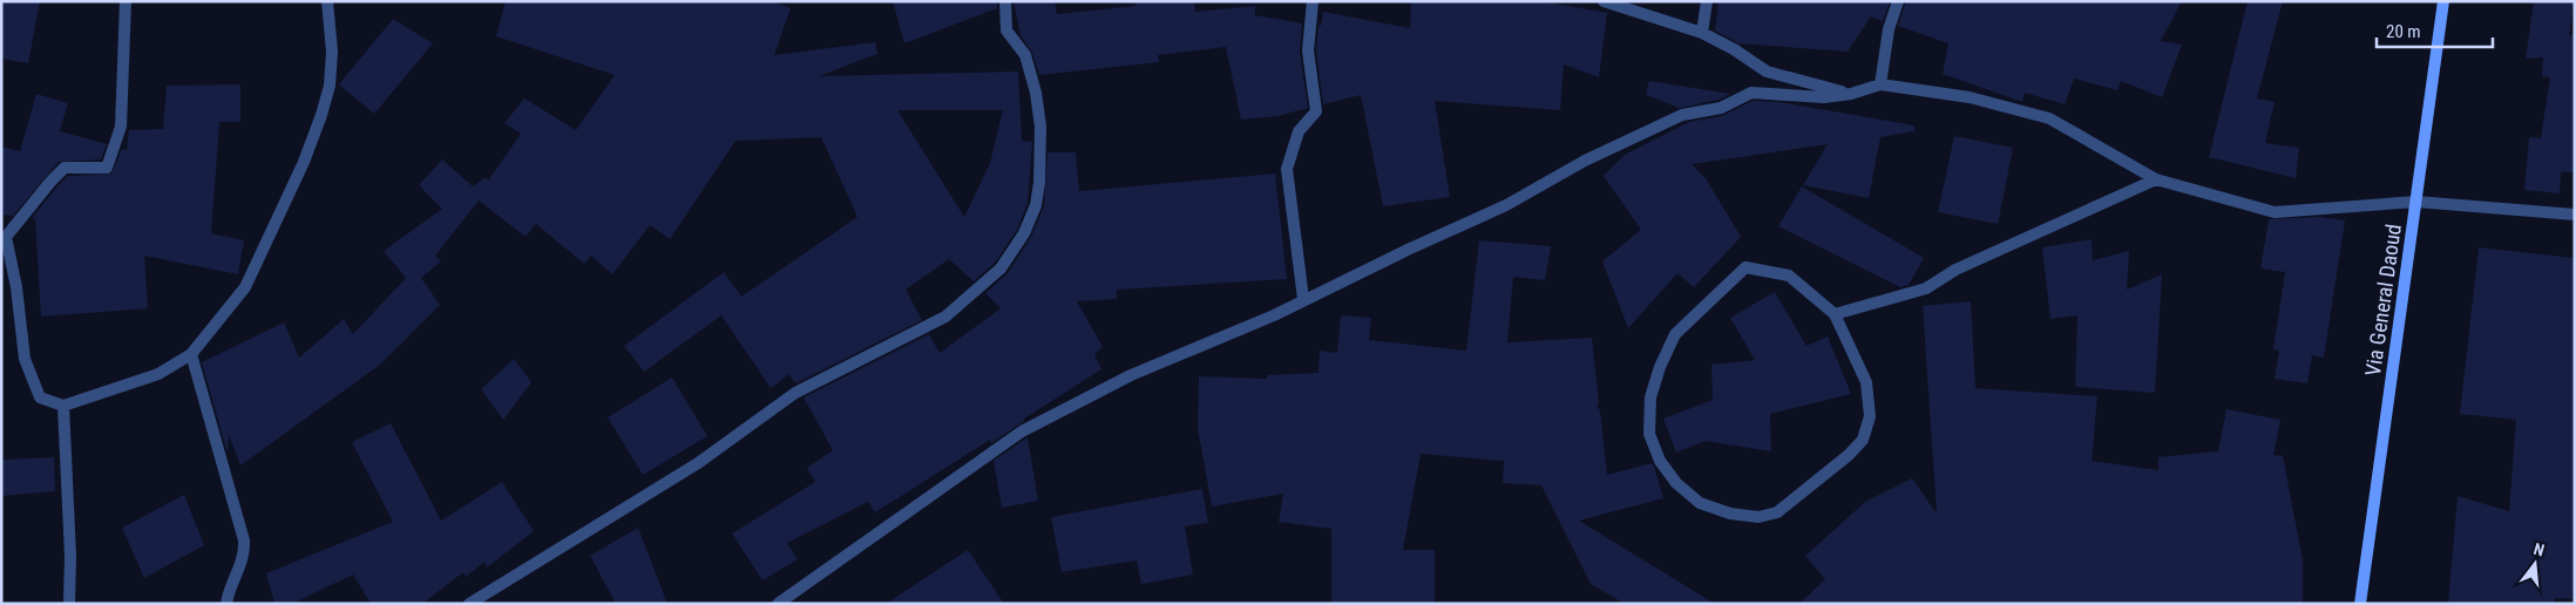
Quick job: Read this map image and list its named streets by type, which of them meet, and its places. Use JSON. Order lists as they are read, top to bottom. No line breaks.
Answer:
{"streets":{"main road":["Via General Daoud"]},"scale_bar":"20 m","north":"top"}
